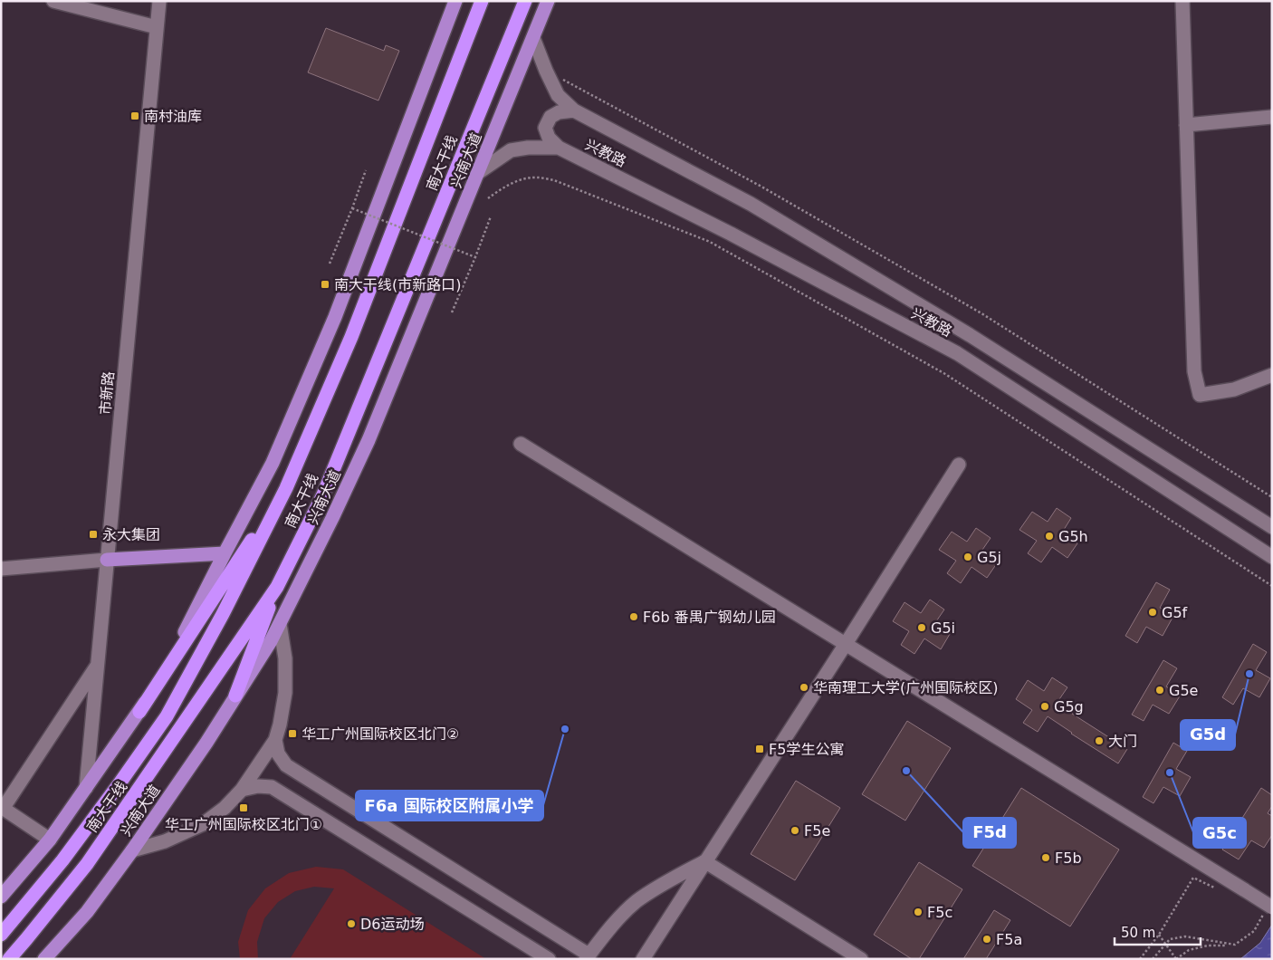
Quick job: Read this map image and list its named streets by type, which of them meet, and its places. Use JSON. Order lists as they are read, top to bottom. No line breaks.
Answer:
{"streets":{"highway":["南大干线"],"main road":["兴南大道"],"street":["兴教路","市新路"]},"crossings":[["兴教路","兴南大道"]],"places":{"transit":["南村油库","南大干线(市新路口)","永大集团","华工广州国际校区北门②","F5学生公寓","华工广州国际校区北门①"],"other":["G5h","G5j","G5f","F6b 番禺广钢幼儿园","G5i","G5d","华南理工大学(广州国际校区)","G5e","G5g","F6a 国际校区附属小学","大门","F5d","G5c","F5e","F5b","F5c","D6运动场","F5a"]},"scale_bar":"50 m"}
